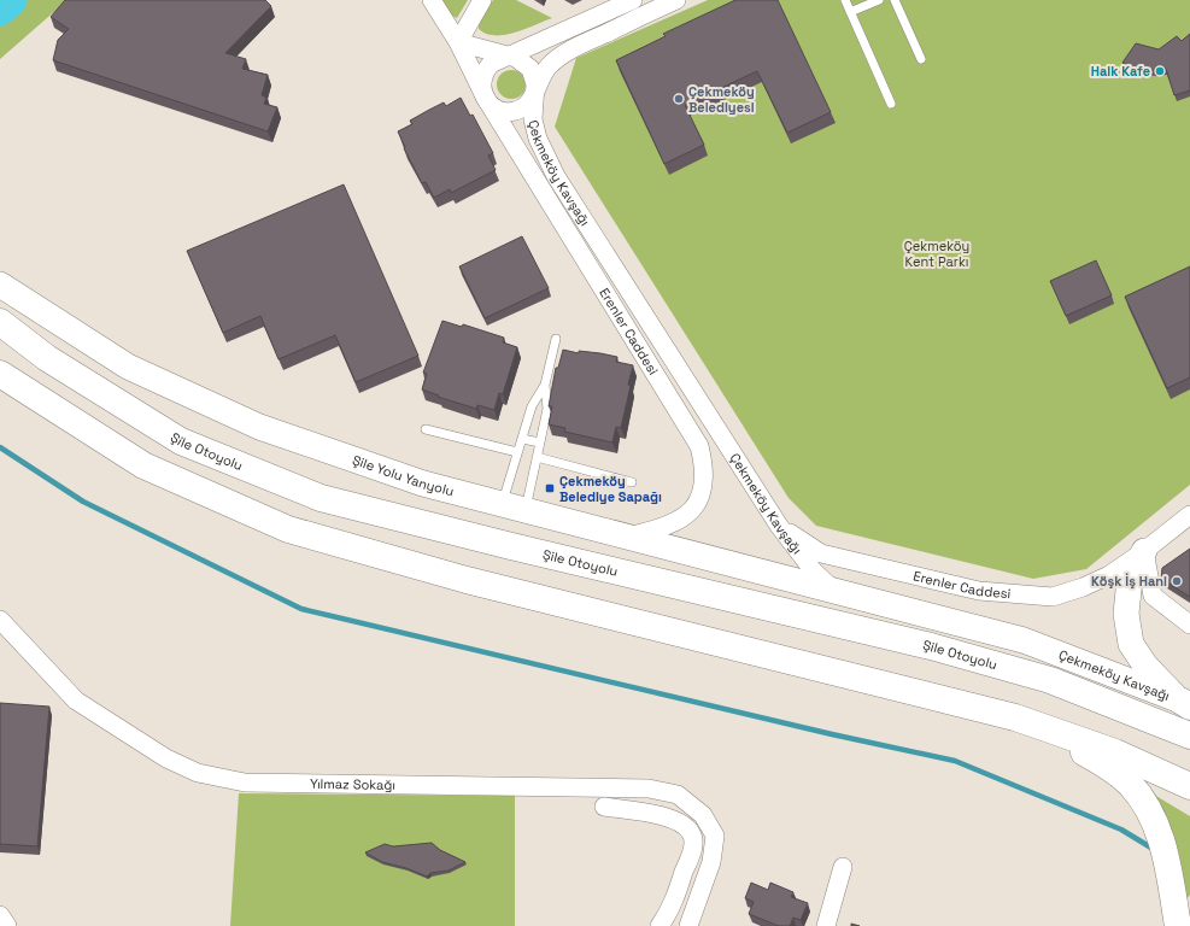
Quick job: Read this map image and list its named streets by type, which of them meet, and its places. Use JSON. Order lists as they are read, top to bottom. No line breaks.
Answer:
{"streets":{"highway":["Şile Otoyolu"],"main road":["Çekmeköy Kavşağı","Şile Yolu Yanyolu"],"street":["Erenler Caddesi","Yılmaz Sokağı"]},"crossings":[["Çekmeköy Kavşağı","Erenler Caddesi"],["Çekmeköy Kavşağı","Şile Yolu Yanyolu"],["Erenler Caddesi","Şile Yolu Yanyolu"]],"parks":["Çekmeköy Kent Parkı"],"places":{"other":["Halk Kafe","Çekmeköy Belediyesi","Köşk İş Hani"],"transit":["Çekmeköy Belediye Sapağı"]}}
